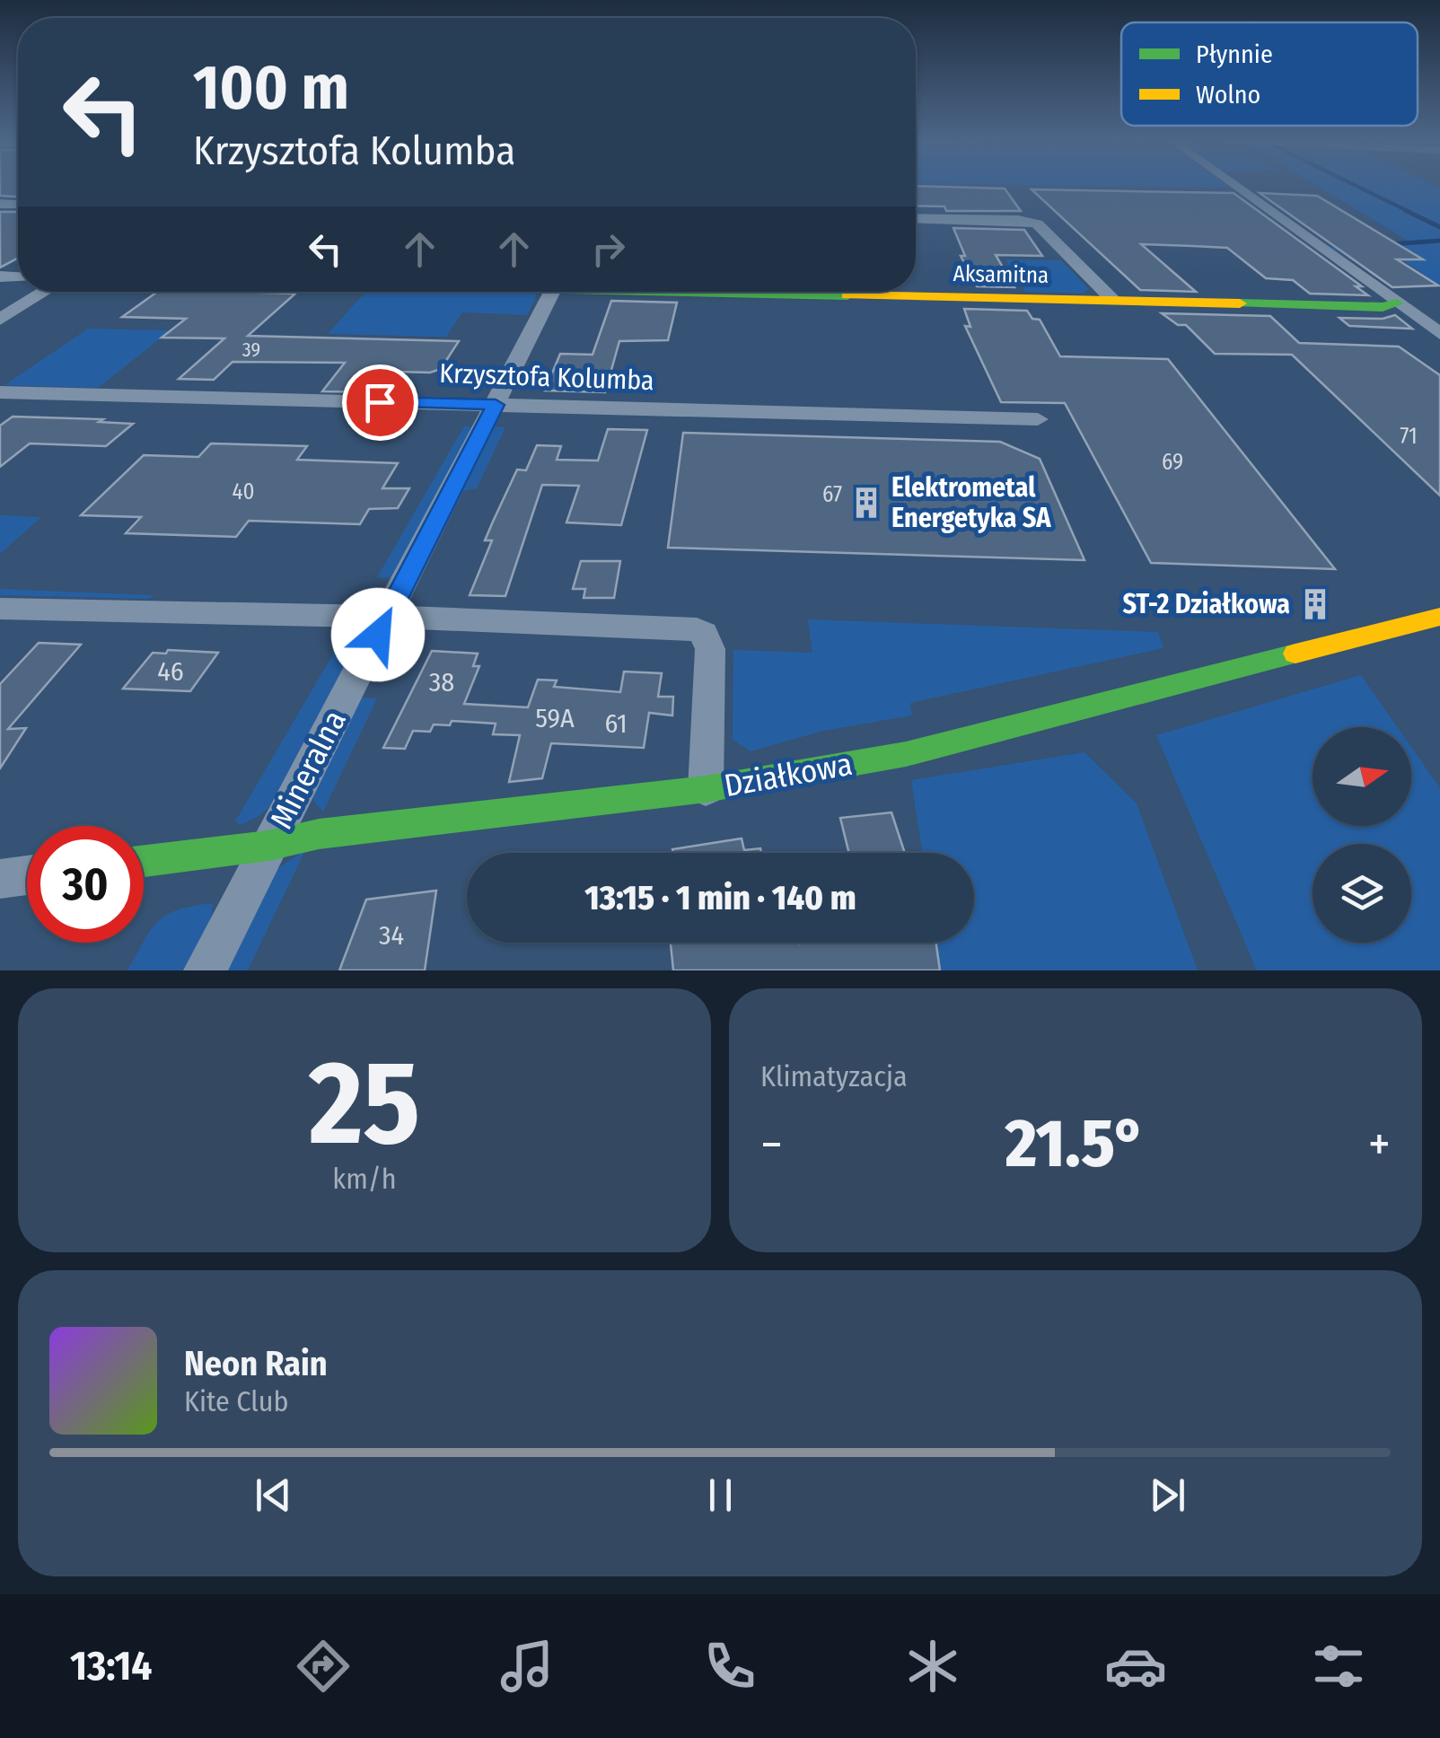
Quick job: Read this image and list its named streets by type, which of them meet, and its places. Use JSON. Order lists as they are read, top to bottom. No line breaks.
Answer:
{"streets":{"street":["Aksamitna","Krzysztofa Kolumba","Mineralna","Działkowa"]},"crossings":[["Krzysztofa Kolumba","Mineralna"],["Mineralna","Działkowa"]],"places":{"building":["Elektrometal Energetyka SA","ST-2 Działkowa"]},"house_numbers":["39","71","69","40","67","46","38","59A","61","34"],"legend":["Płynnie","Wolno"],"north":"right","page":{"turn":["100 m","Krzysztofa Kolumba"],"limit":"30","trip":"13:15 · 1 min · 140 m","tile":[["25","km/h"],"Klimatyzacja"],"heat":["−","21.5°","+"],"song":["Neon Rain","Kite Club"],"tabs":"13:14"}}
